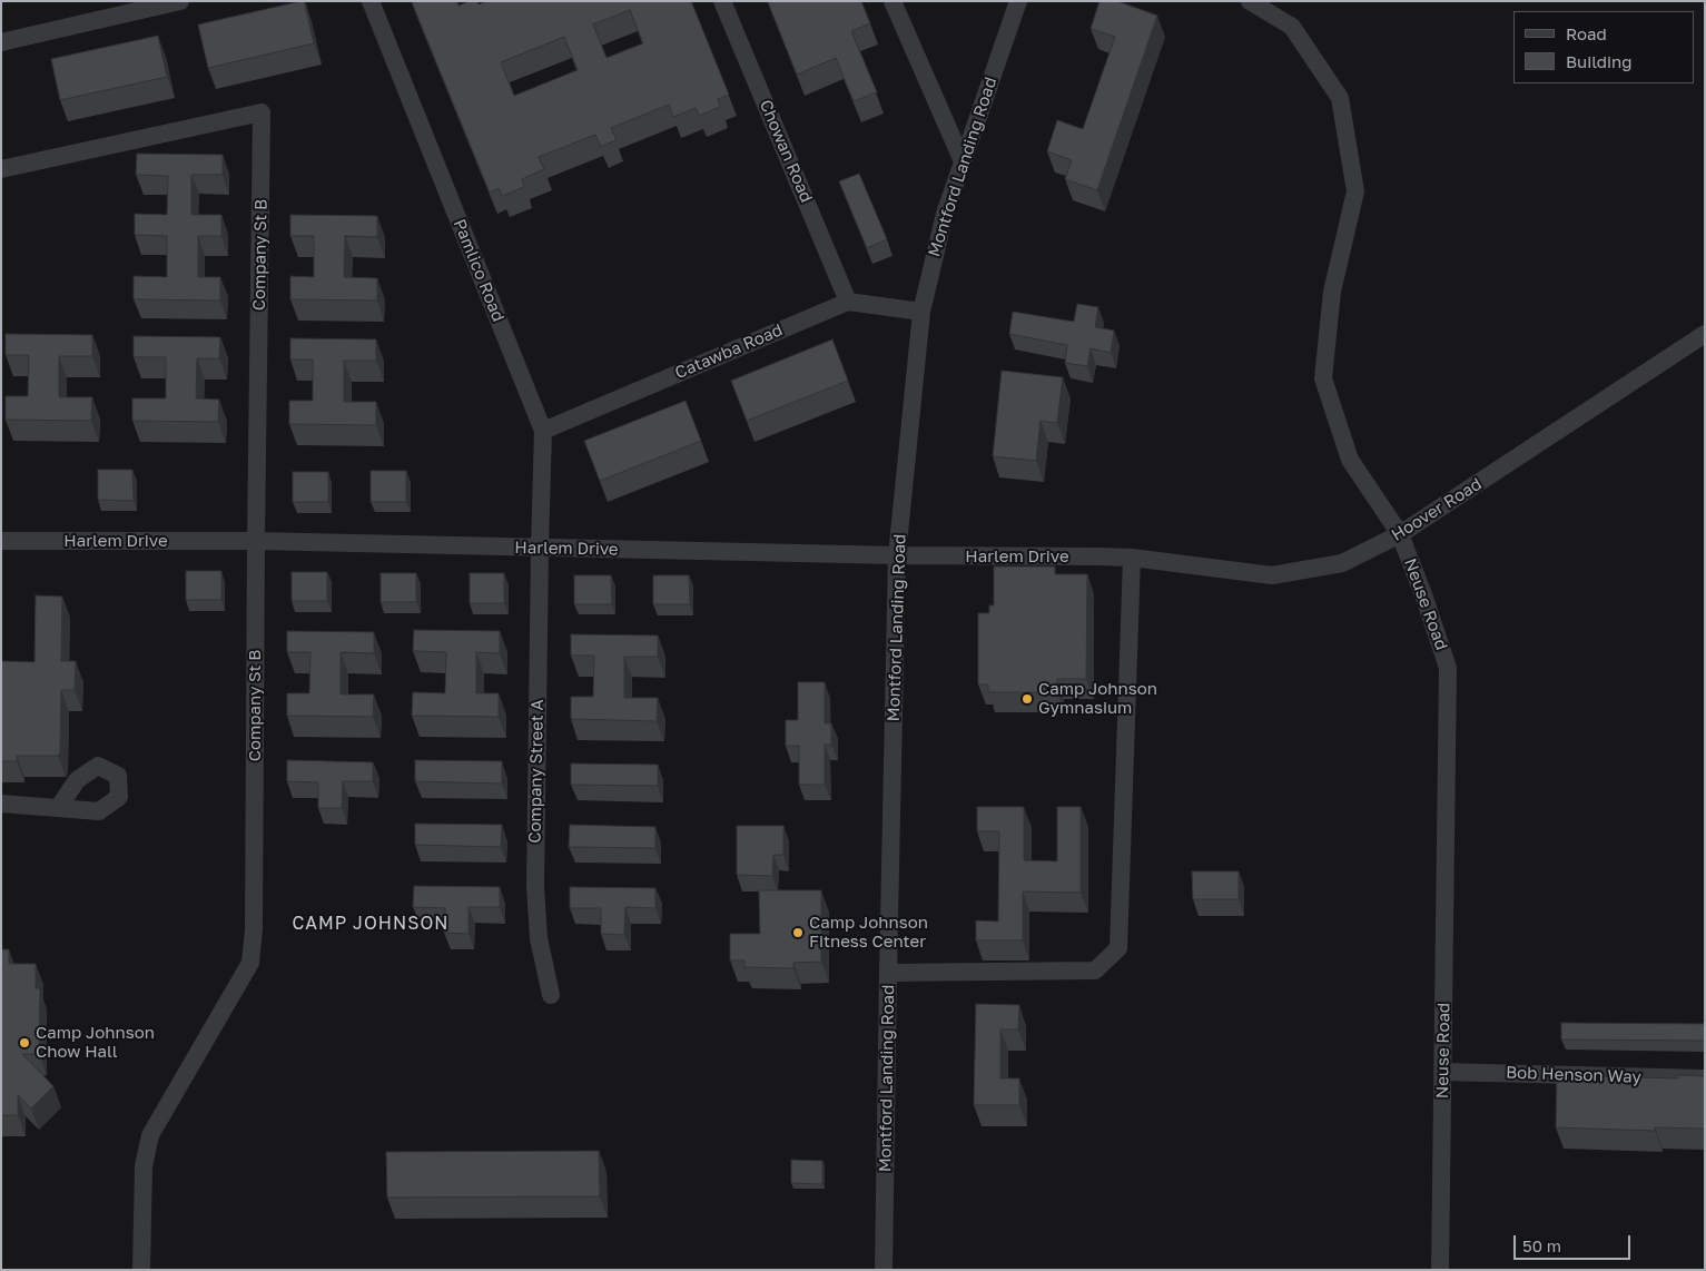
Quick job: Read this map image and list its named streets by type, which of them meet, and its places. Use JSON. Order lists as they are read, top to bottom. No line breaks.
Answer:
{"streets":{"street":["Chowan Road","Montford Landing Road","Company St B","Pamlico Road","Catawba Road","Hoover Road","Harlem Drive","Neuse Road","Company Street A","Bob Henson Way"]},"crossings":[["Chowan Road","Catawba Road"],["Montford Landing Road","Harlem Drive"],["Company St B","Harlem Drive"],["Pamlico Road","Catawba Road"],["Pamlico Road","Harlem Drive"],["Pamlico Road","Company Street A"],["Hoover Road","Harlem Drive"],["Hoover Road","Neuse Road"],["Harlem Drive","Company Street A"],["Neuse Road","Bob Henson Way"]],"districts":["CAMP JOHNSON"],"places":["Camp Johnson Gymnasium","Camp Johnson Fitness Center","Camp Johnson Chow Hall"],"legend":["Road","Building"],"scale_bar":"50 m"}
